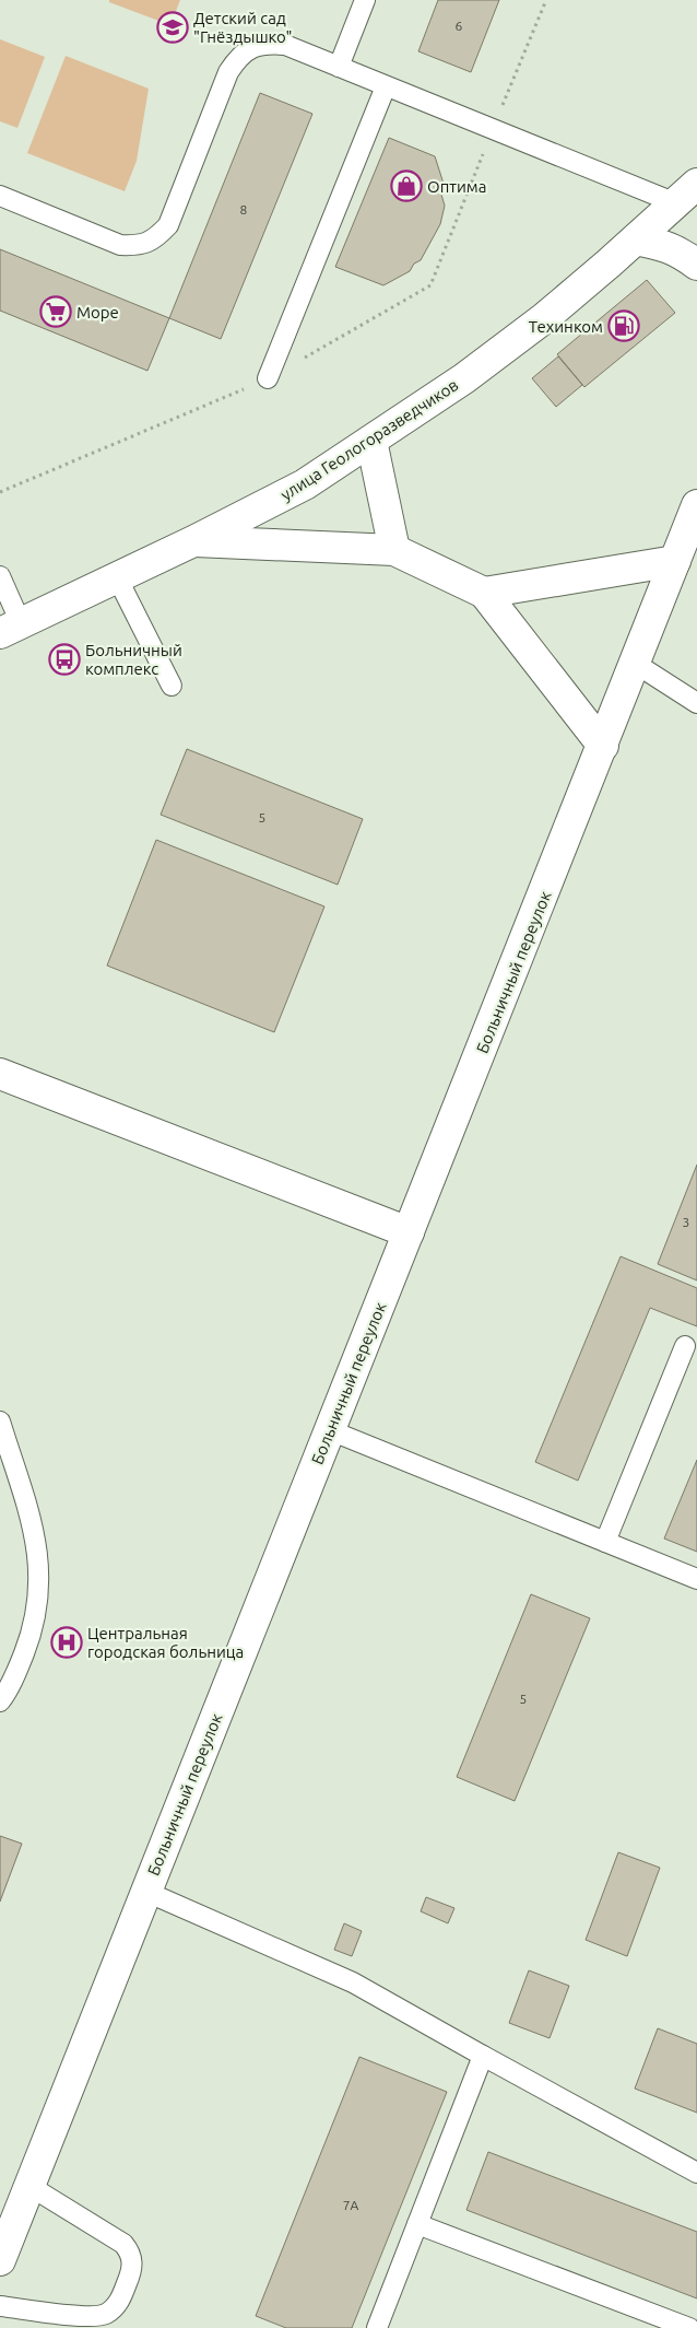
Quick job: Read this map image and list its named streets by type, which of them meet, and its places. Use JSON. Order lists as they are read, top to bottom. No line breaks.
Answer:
{"streets":{"street":["улица Геологоразведчиков","Больничный переулок"]},"places":{"school or university":["Детский сад \"Гнёздышко\""],"shop":["Оптима"],"supermarket":["Море"],"fuel station":["Техинком"],"bus stop":["Больничный комплекс"],"hospital":["Центральная городская больница"]},"house_numbers":["6","8","5","3","5","7А"]}
